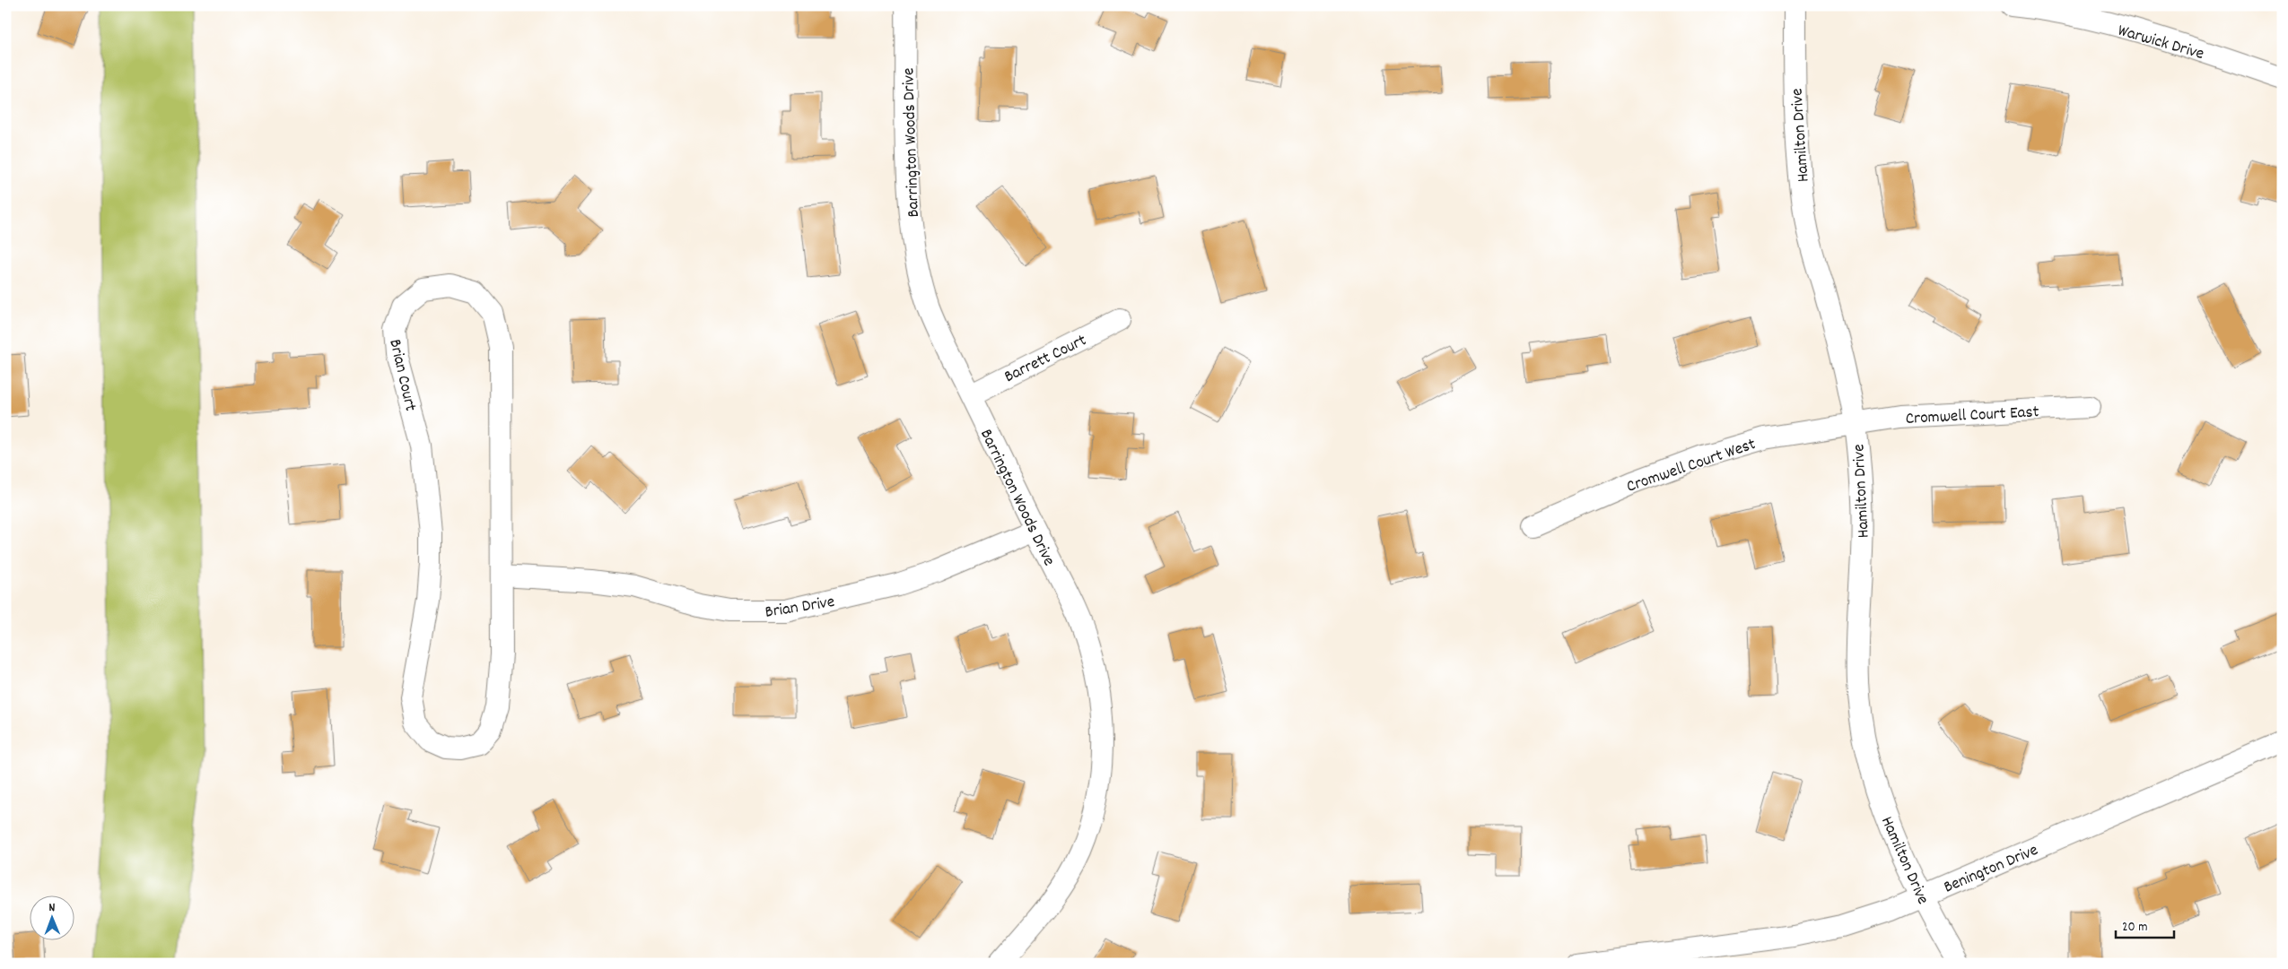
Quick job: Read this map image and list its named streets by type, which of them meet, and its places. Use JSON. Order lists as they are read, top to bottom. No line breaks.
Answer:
{"streets":{"street":["Warwick Drive","Hamilton Drive","Barrington Woods Drive","Barrett Court","Brian Court","Cromwell Court East","Cromwell Court West","Brian Drive","Benington Drive"]},"crossings":[["Hamilton Drive","Cromwell Court East"],["Hamilton Drive","Cromwell Court West"],["Hamilton Drive","Benington Drive"],["Barrington Woods Drive","Barrett Court"],["Barrington Woods Drive","Brian Drive"],["Brian Court","Brian Drive"],["Cromwell Court East","Cromwell Court West"]],"scale_bar":"20 m","north":"top"}
